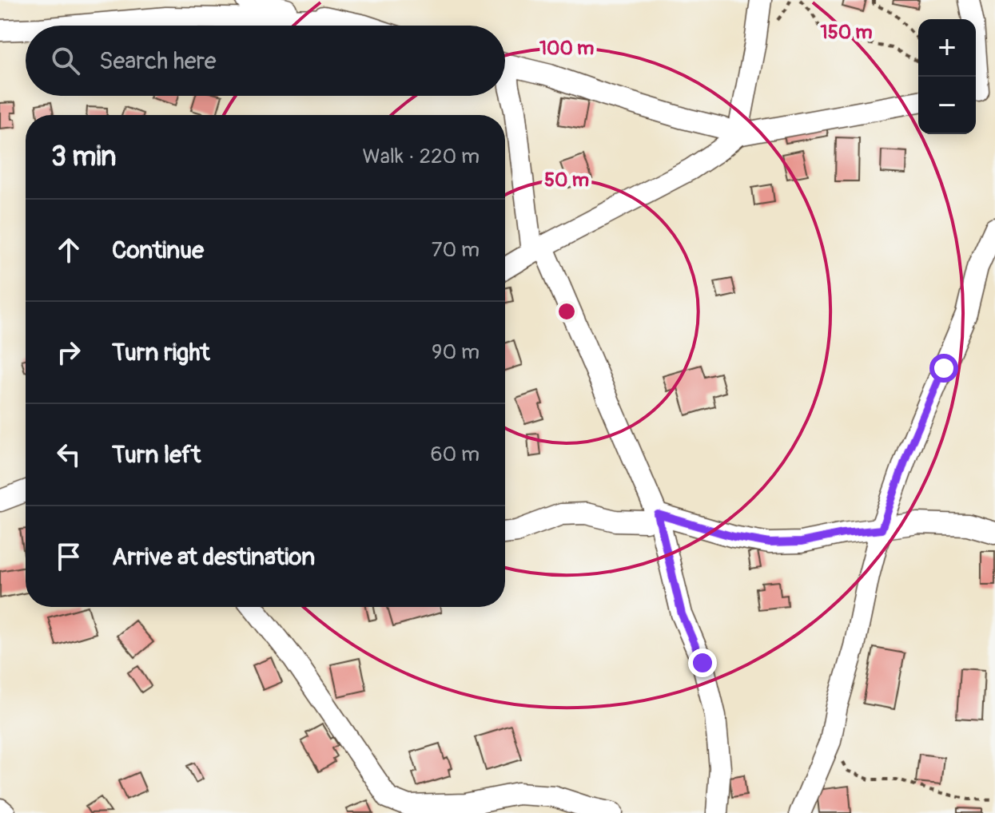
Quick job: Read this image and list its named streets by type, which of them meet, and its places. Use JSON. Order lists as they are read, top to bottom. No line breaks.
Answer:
{"page":{"map_buttons":["+","−"],"search":"Search here","heading":["3 min","Walk · 220 m"],"list":[["Continue","70 m"],["Turn right","90 m"],["Turn left","60 m"],"Arrive at destination"]},"rings":["150 m","100 m","50 m"]}
